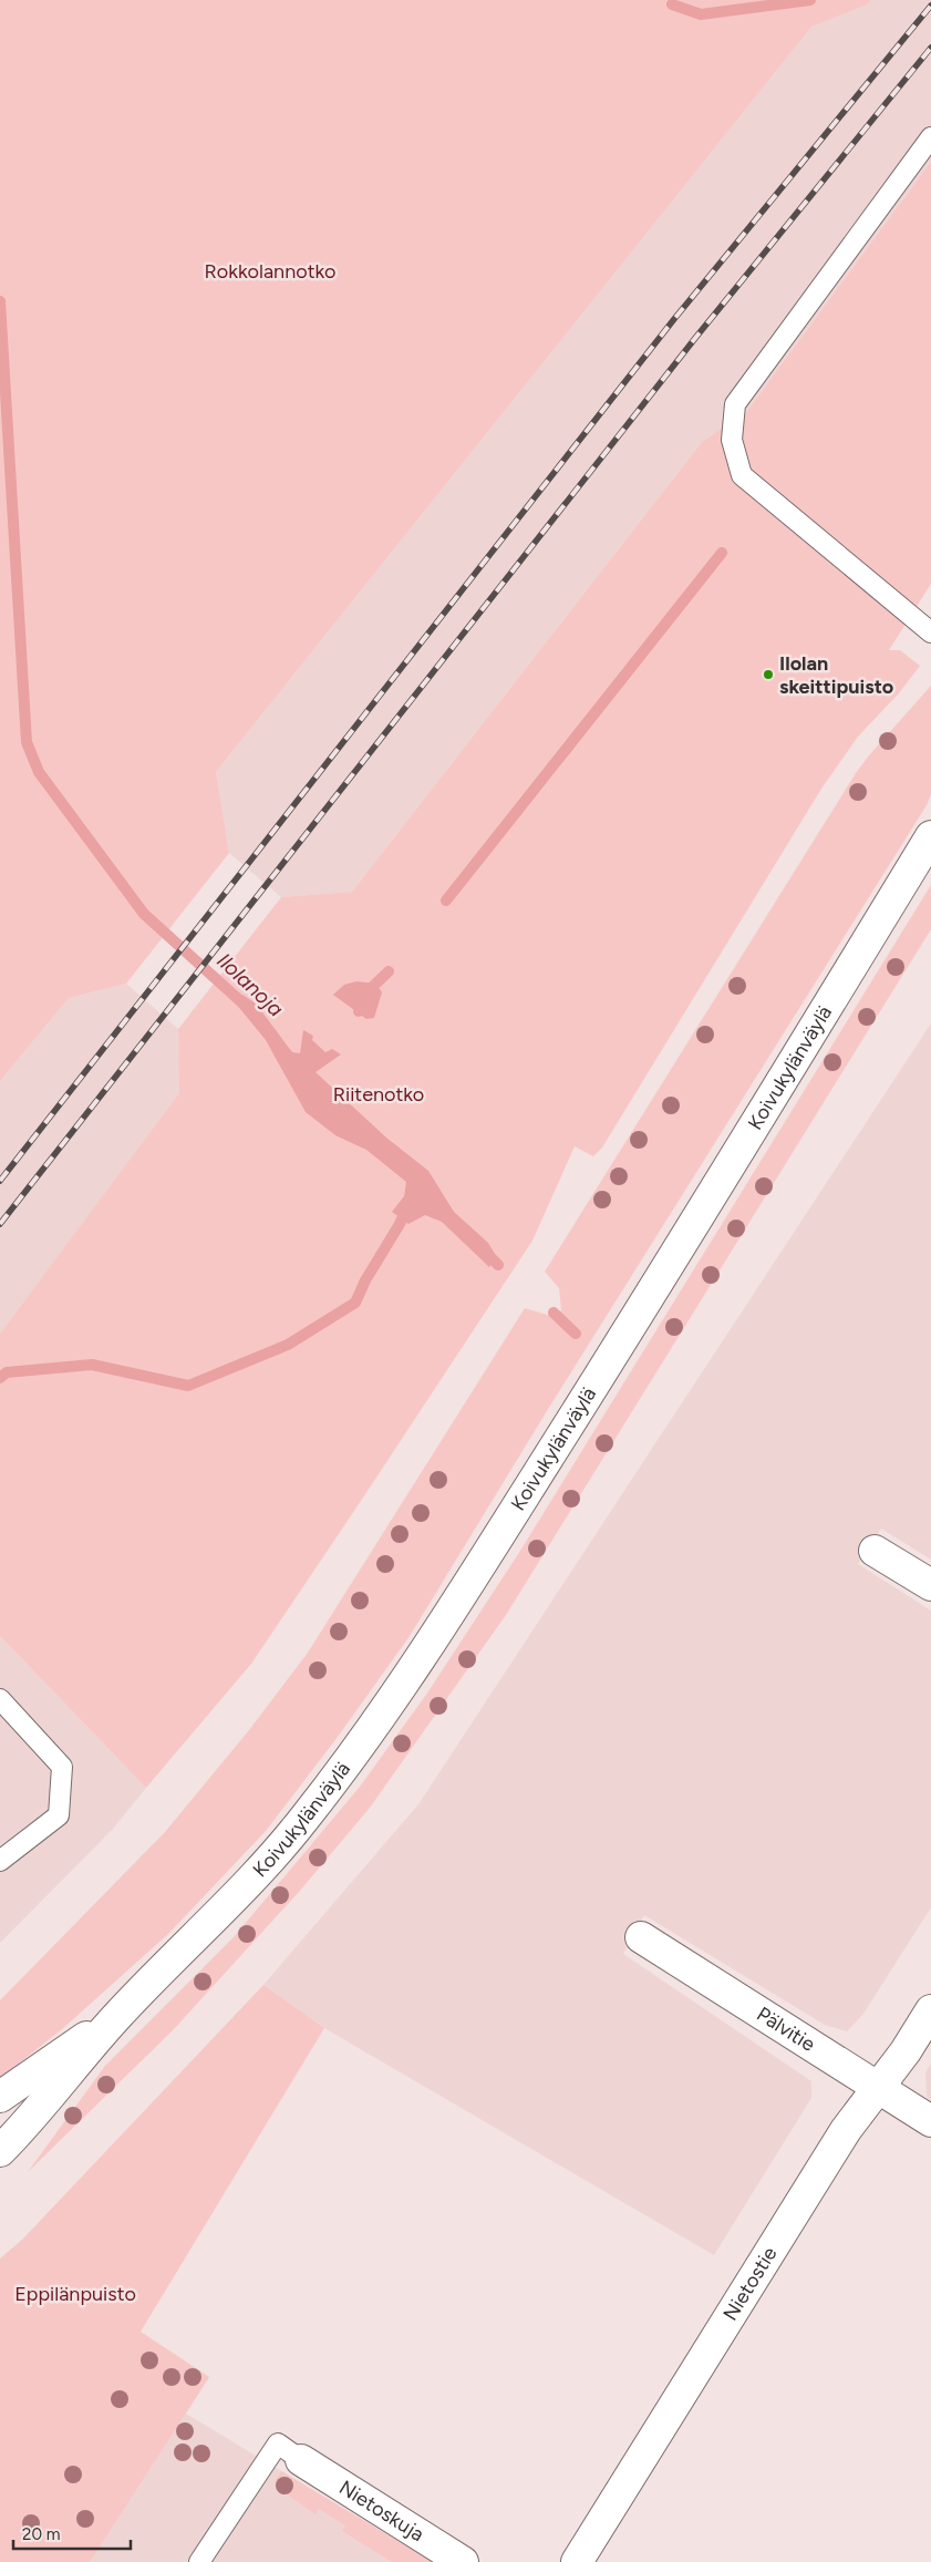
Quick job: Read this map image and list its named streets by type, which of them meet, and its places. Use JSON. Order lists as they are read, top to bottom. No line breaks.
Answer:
{"streets":{"main road":["Koivukylänväylä","Pälvitie","Nietostie","Nietoskuja"]},"crossings":[["Pälvitie","Nietostie"]],"water":["Ilolanoja"],"parks":["Rokkolannotko","Riitenotko","Eppilänpuisto"],"places":["Ilolan skeittipuisto"],"scale_bar":"20 m"}
